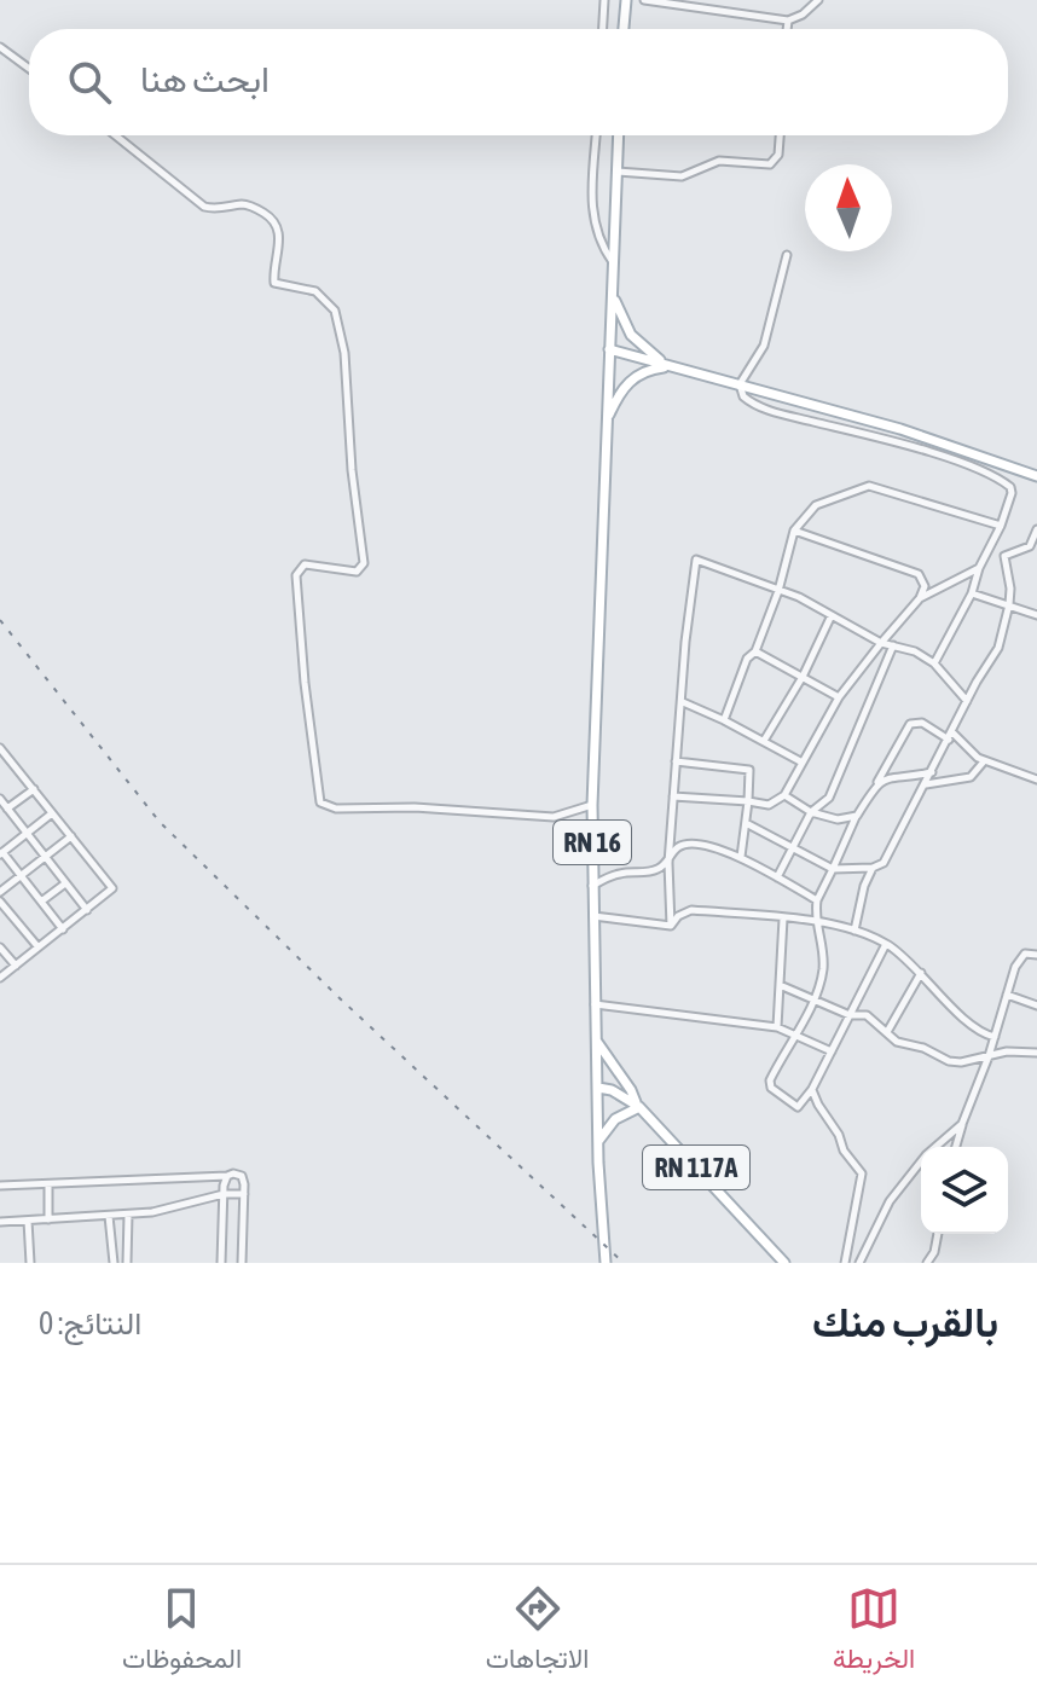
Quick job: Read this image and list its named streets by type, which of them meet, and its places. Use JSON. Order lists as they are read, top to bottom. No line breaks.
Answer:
{"streets":{"main road":["RN 16","RN 117A"]},"crossings":[["RN 16","RN 117A"]],"north":"top","page":{"search":"ابحث هنا","heading":["بالقرب منك","النتائج: 0"],"nav":["الخريطة","الاتجاهات","المحفوظات"]}}
